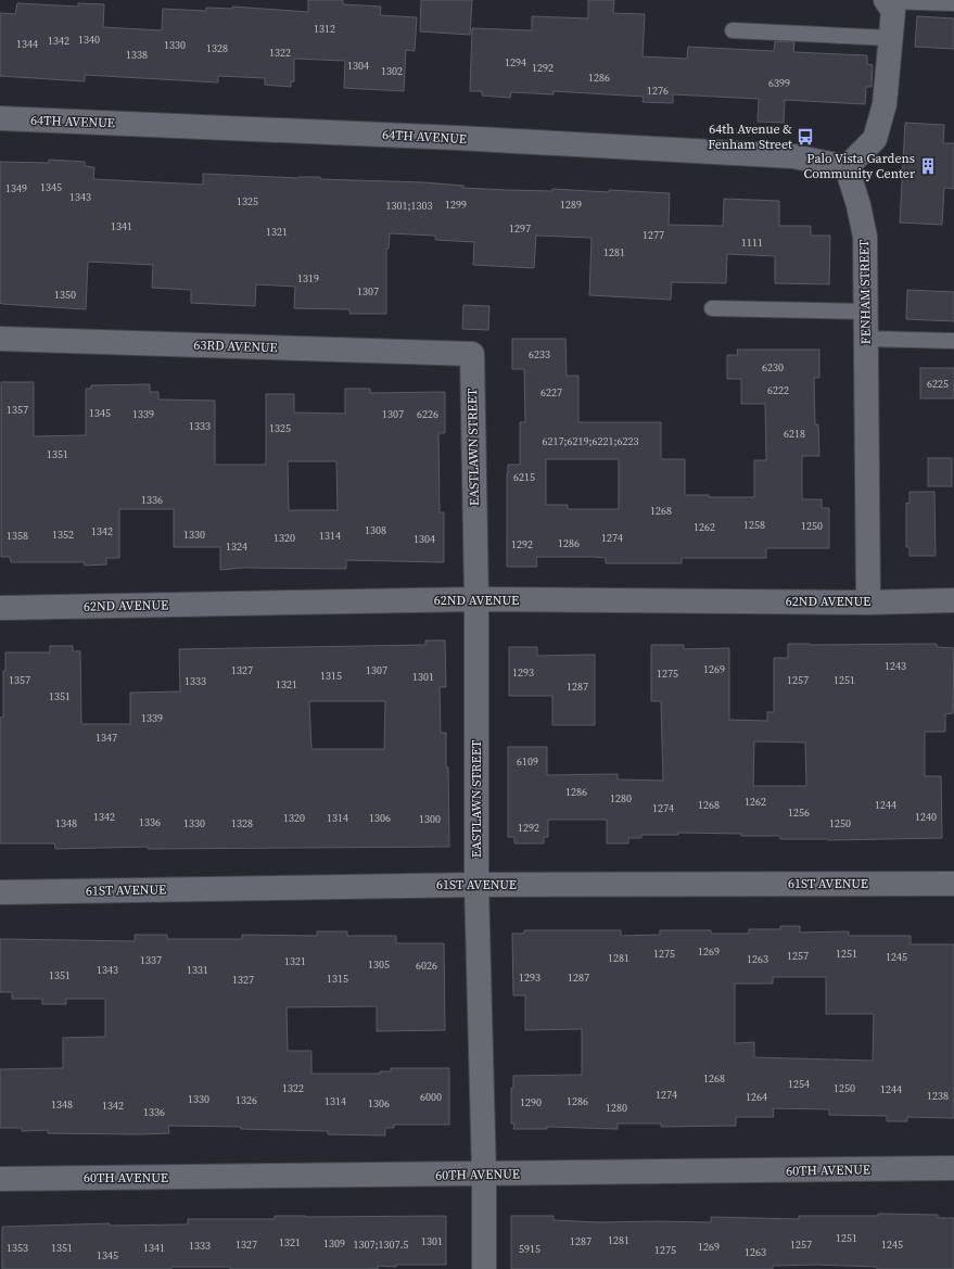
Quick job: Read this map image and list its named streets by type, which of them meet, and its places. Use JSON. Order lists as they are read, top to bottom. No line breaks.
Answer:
{"streets":{"street":["64TH AVENUE","FENHAM STREET","63RD AVENUE","EASTLAWN STREET","62ND AVENUE","61ST AVENUE","60TH AVENUE"]},"crossings":[["64TH AVENUE","FENHAM STREET"],["FENHAM STREET","62ND AVENUE"],["63RD AVENUE","EASTLAWN STREET"],["EASTLAWN STREET","62ND AVENUE"],["EASTLAWN STREET","61ST AVENUE"],["EASTLAWN STREET","60TH AVENUE"]],"places":{"bus stop":["64th Avenue & Fenham Street"],"building":["Palo Vista Gardens Community Center"]},"house_numbers":["1312","1340","1342","1344","1330","1328","1322","1338","1294","1304","1292","1302","1286","6399","1276","1345","1349","1343","1325","1299","1289","1301;1303","1341","1297","1321","1277","1111","1281","1319","1307","1350","6233","6230","6225","6222","6227","1357","1345","1339","1307","6226","1333","1325","6218","6217;6219;6221;6223","1351","6215","1336","1268","1258","1250","1262","1308","1342","1352","1330","1358","1314","1320","1274","1304","1286","1292","1324","1243","1269","1327","1307","1293","1275","1315","1301","1357","1257","1251","1333","1321","1287","1351","1339","1347","6109","1286","1280","1262","1268","1244","1274","1256","1342","1240","1320","1314","1306","1300","1336","1348","1330","1328","1250","1292","1269","1275","1251","1257","1245","1281","1263","1337","1321","1305","6026","1343","1331","1351","1293","1287","1315","1327","1268","1254","1322","1250","1244","1274","1238","6000","1264","1330","1326","1314","1286","1290","1306","1348","1342","1280","1336","1251","1281","1301","1287","1321","1309","1327","1307;1307.5","1257","1245","1333","1269","1353","1351","1341","5915","1275","1263","1345"]}
